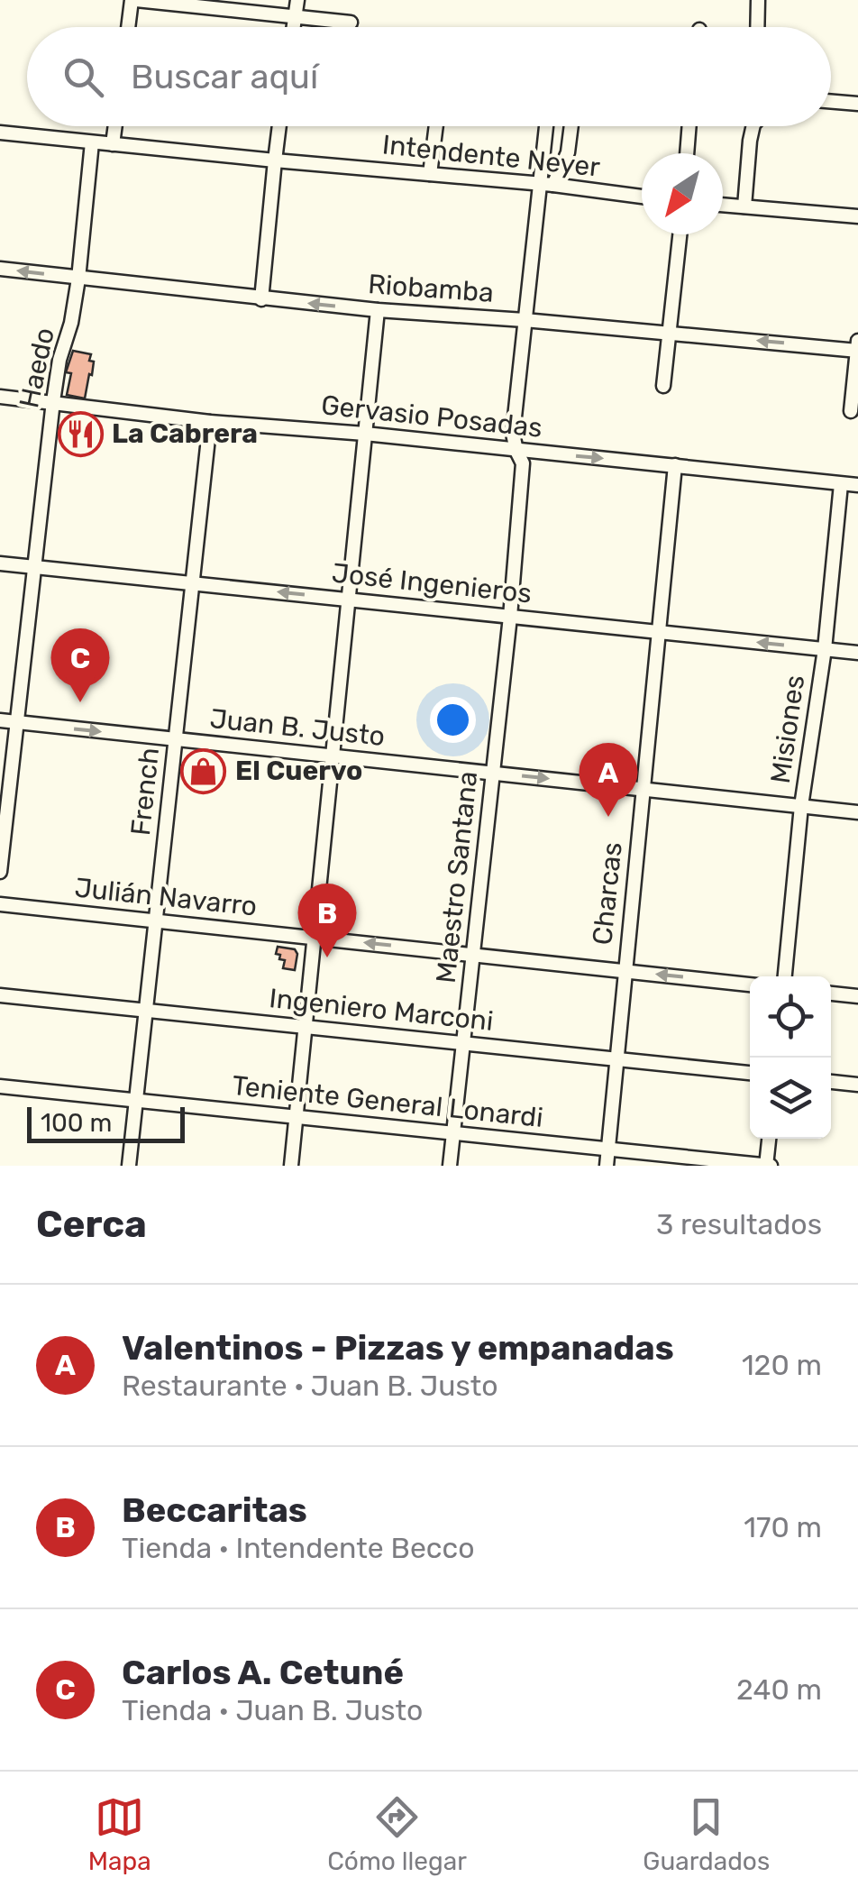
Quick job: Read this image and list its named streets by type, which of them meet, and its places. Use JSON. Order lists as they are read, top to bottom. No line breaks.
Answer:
{"streets":{"street":["Intendente Neyer","Riobamba","Haedo","Gervasio Posadas","José Ingenieros","Juan B. Justo","Misiones","French","Maestro Santana","Charcas","Julián Navarro","Ingeniero Marconi","Teniente General Lonardi"]},"crossings":[["Intendente Neyer","Haedo"],["Intendente Neyer","Maestro Santana"],["Riobamba","Haedo"],["Riobamba","Maestro Santana"],["Haedo","Gervasio Posadas"],["Haedo","José Ingenieros"],["Haedo","Juan B. Justo"],["Gervasio Posadas","Misiones"],["Gervasio Posadas","French"],["Gervasio Posadas","Maestro Santana"],["Gervasio Posadas","Charcas"],["José Ingenieros","Misiones"],["José Ingenieros","French"],["José Ingenieros","Maestro Santana"],["José Ingenieros","Charcas"],["Juan B. Justo","Misiones"],["Juan B. Justo","French"],["Juan B. Justo","Maestro Santana"],["Juan B. Justo","Charcas"],["French","Julián Navarro"],["French","Ingeniero Marconi"],["French","Teniente General Lonardi"],["Maestro Santana","Julián Navarro"],["Maestro Santana","Ingeniero Marconi"],["Maestro Santana","Teniente General Lonardi"],["Charcas","Julián Navarro"],["Charcas","Ingeniero Marconi"],["Charcas","Teniente General Lonardi"]],"one_way":["Riobamba","José Ingenieros","Juan B. Justo","Julián Navarro"],"places":{"restaurant":["La Cabrera"],"shop":["El Cuervo"]},"scale_bar":"100 m","north":"bottom left","page":{"search":"Buscar aquí","pins":["C","A","B"],"scale":"100 m","heading":["Cerca","3 resultados"],"list":[{"mark":"A","name":"Valentinos - Pizzas y empanadas","note":"Restaurante · Juan B. Justo","value":"120 m"},{"mark":"B","name":"Beccaritas","note":"Tienda · Intendente Becco","value":"170 m"},{"mark":"C","name":"Carlos A. Cetuné","note":"Tienda · Juan B. Justo","value":"240 m"}],"nav":["Mapa","Cómo llegar","Guardados"]}}
